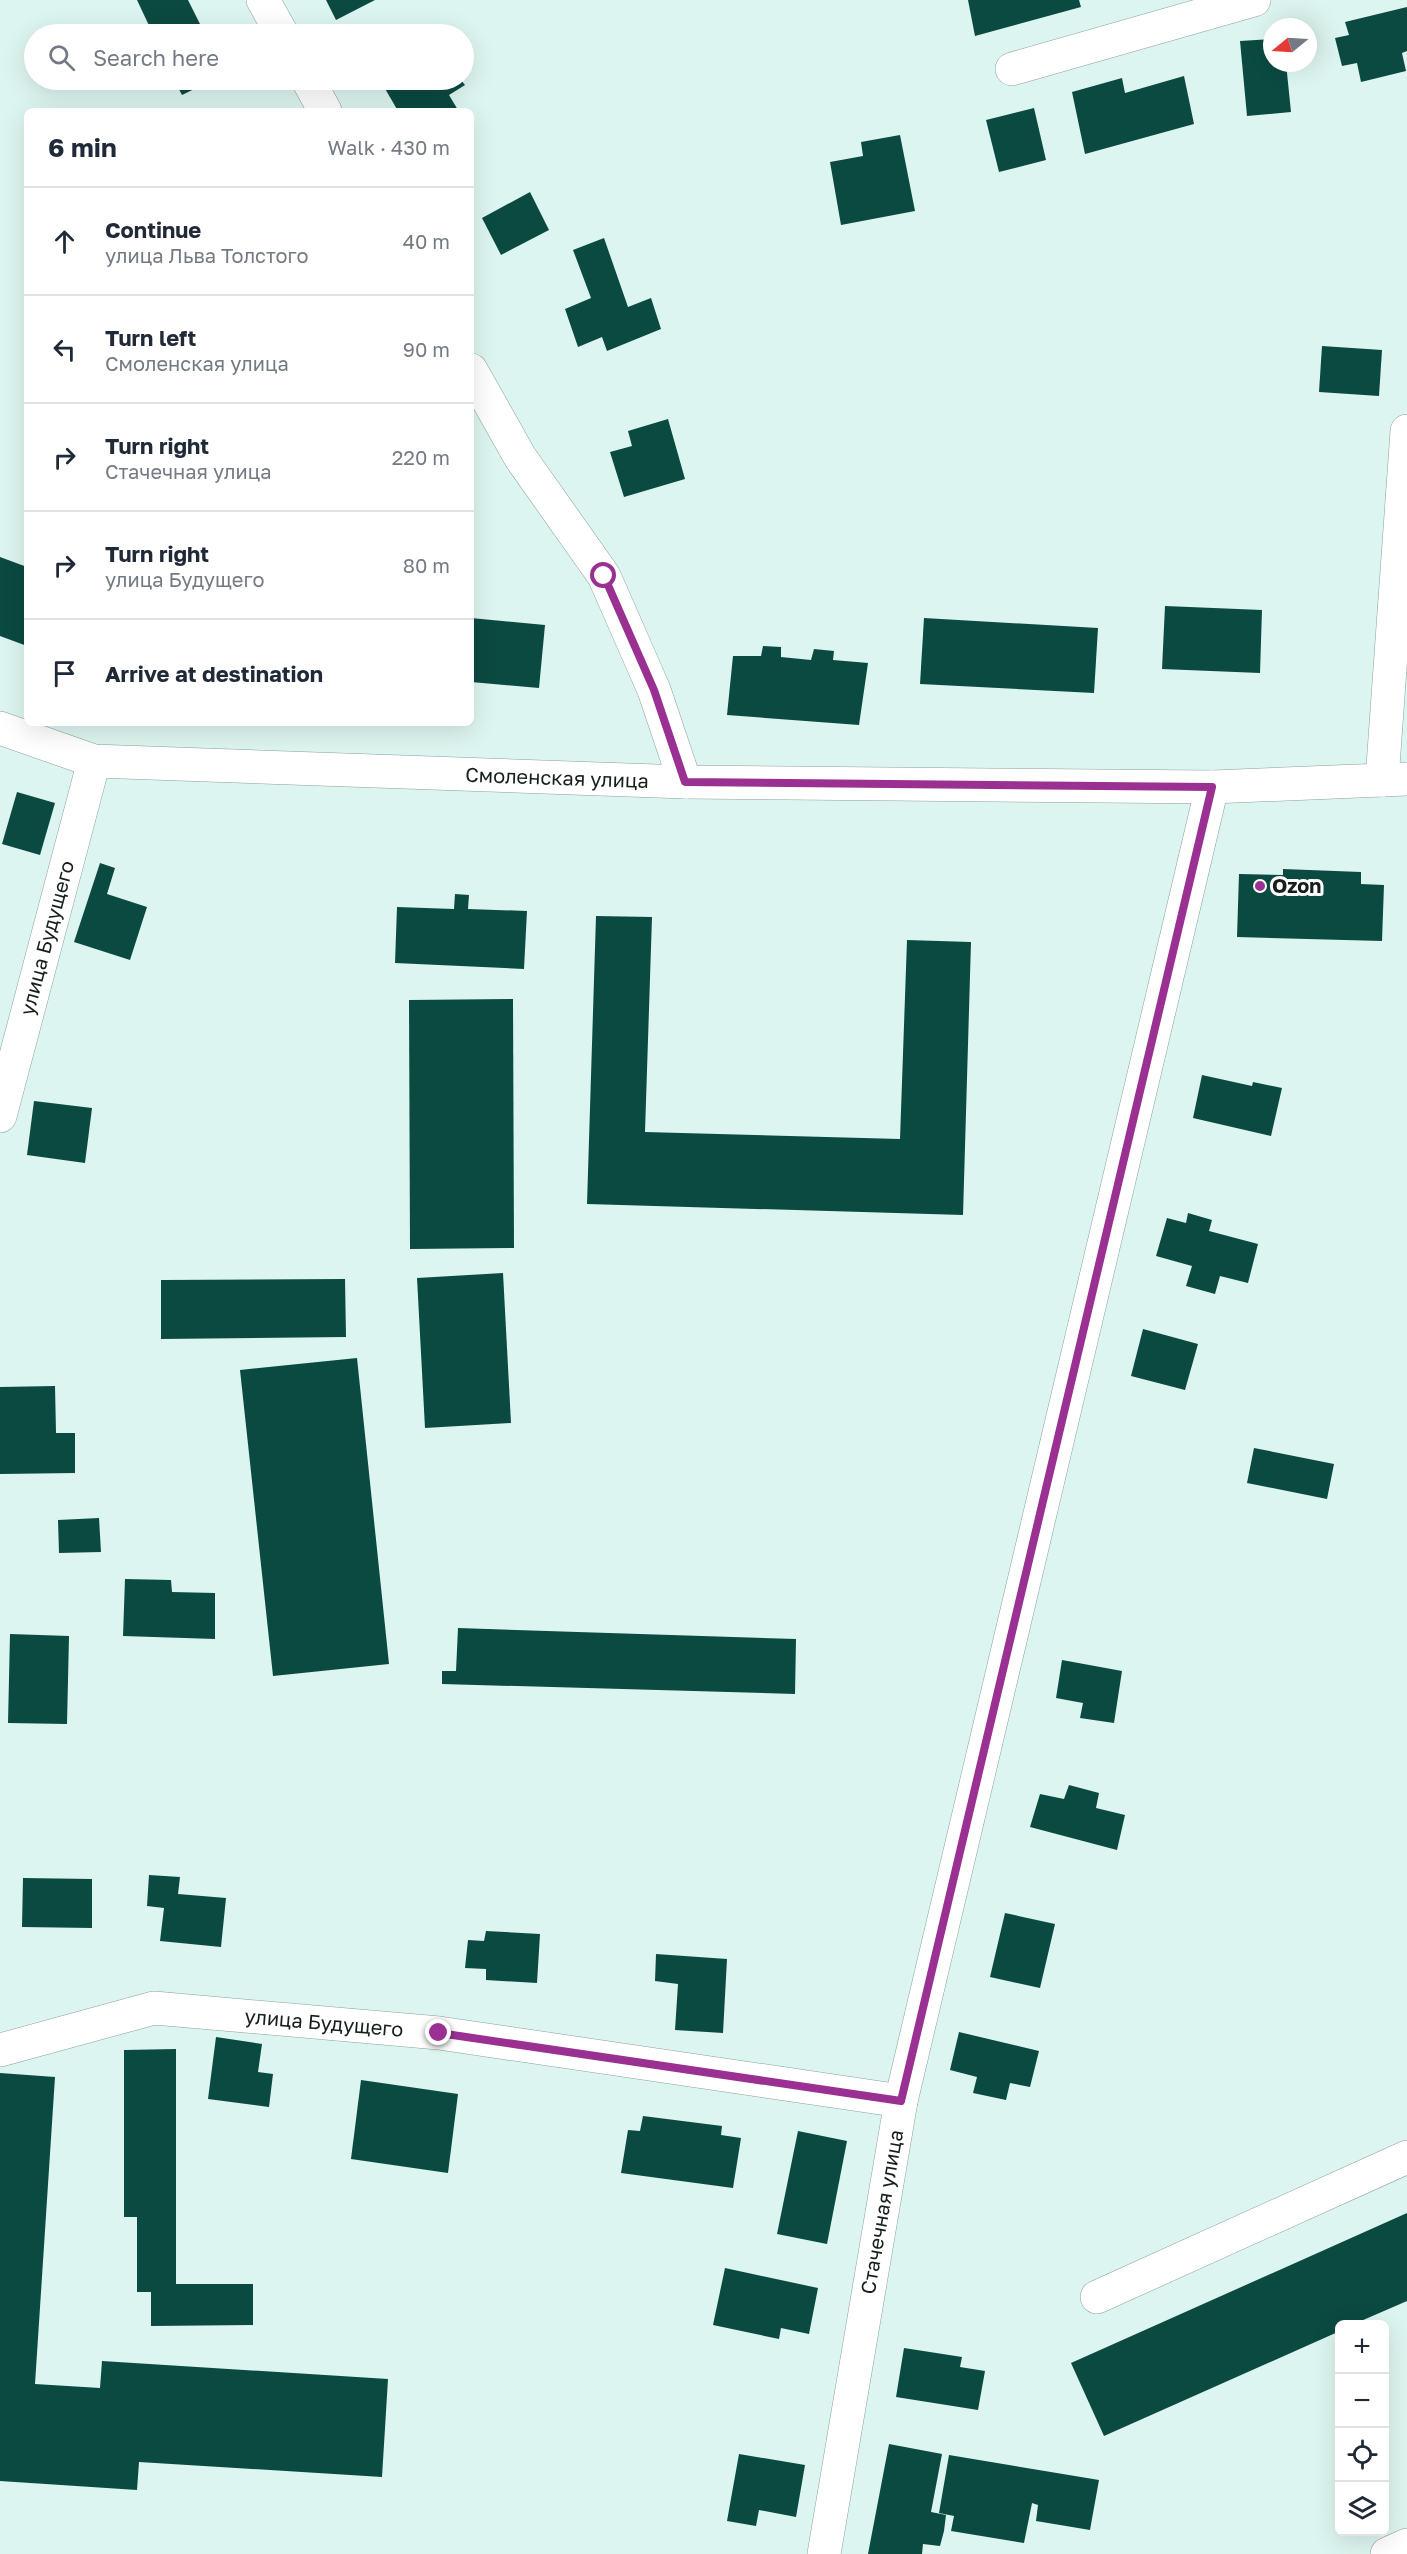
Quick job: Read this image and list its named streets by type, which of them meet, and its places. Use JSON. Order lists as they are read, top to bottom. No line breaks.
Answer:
{"streets":{"street":["Смоленская улица","улица Будущего","Стачечная улица"]},"crossings":[["Смоленская улица","улица Будущего"],["Смоленская улица","Стачечная улица"],["улица Будущего","Стачечная улица"]],"places":["Ozon"],"north":"left","page":{"search":"Search here","heading":["6 min","Walk · 430 m"],"list":[["Continue","улица Льва Толстого","40 m"],["Turn left","Смоленская улица","90 m"],["Turn right","Стачечная улица","220 m"],["Turn right","улица Будущего","80 m"],"Arrive at destination"],"map_buttons":["+","−"]}}
